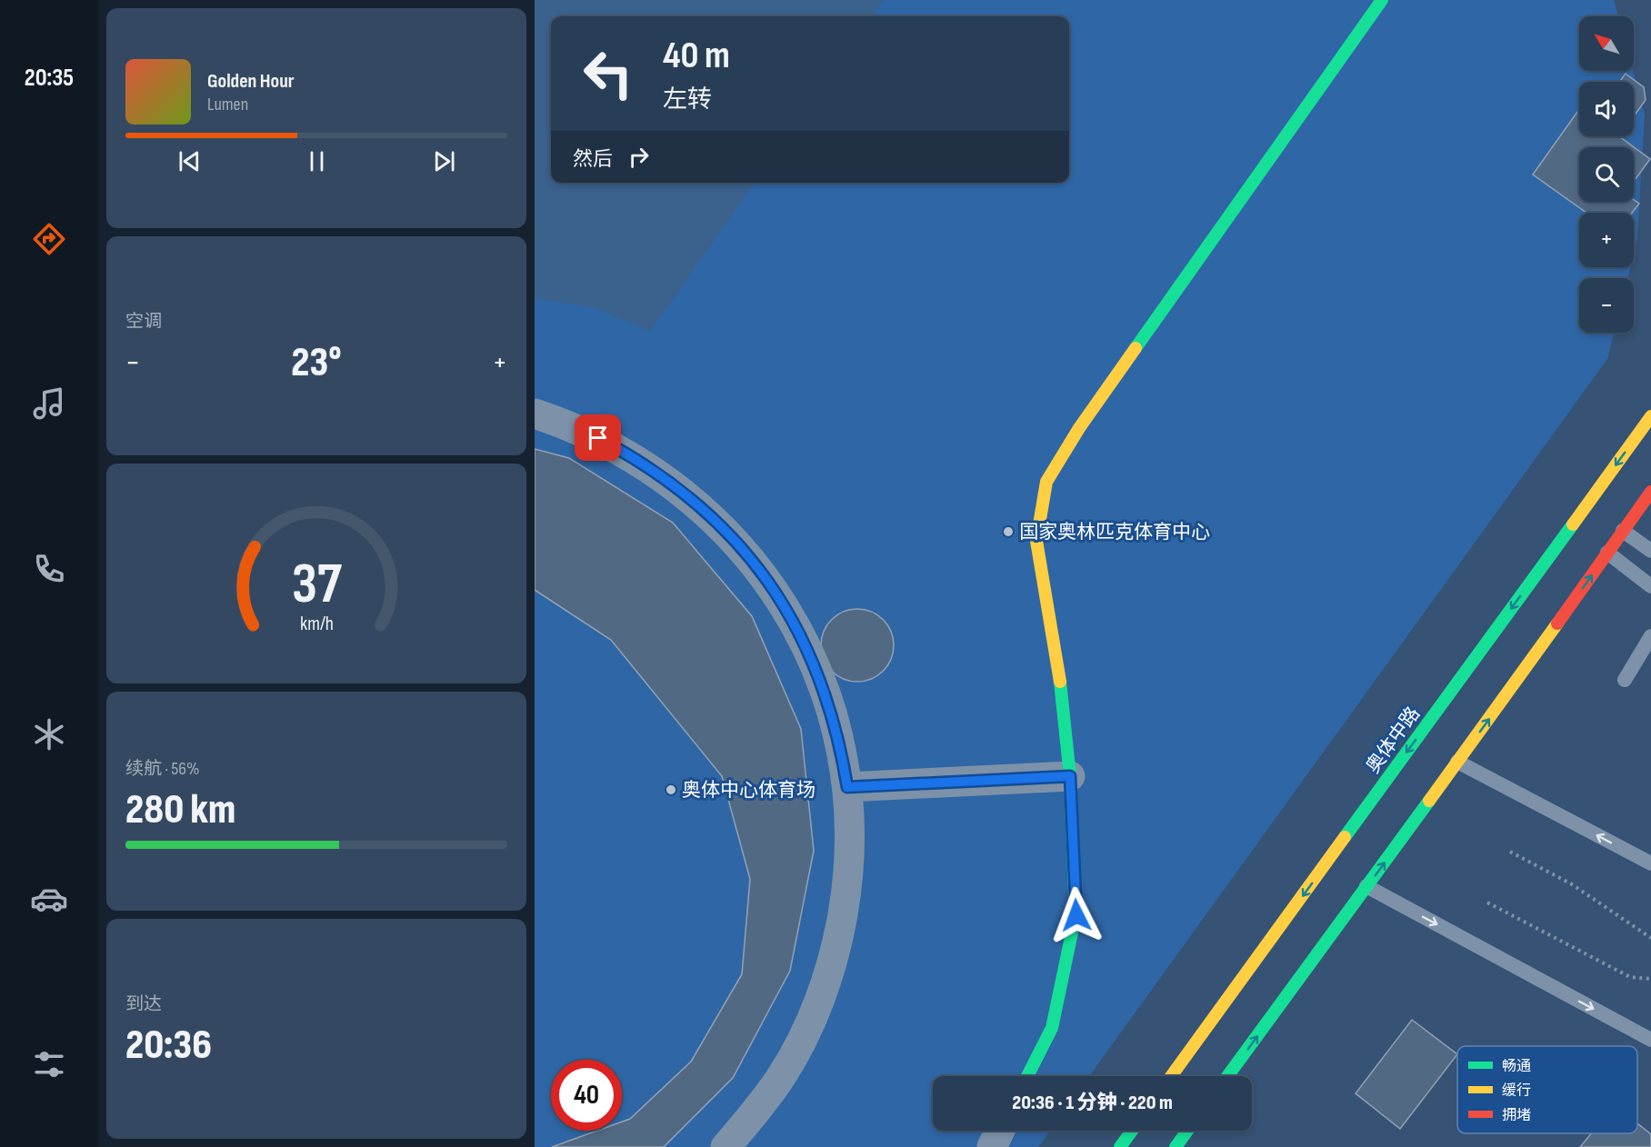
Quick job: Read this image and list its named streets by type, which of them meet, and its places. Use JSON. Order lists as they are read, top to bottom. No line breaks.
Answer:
{"streets":{"main road":["奥体中路"]},"places":["国家奥林匹克体育中心","奥体中心体育场"],"legend":["畅通","缓行","拥堵"],"north":"top left","page":{"tabs":"20:35","map_buttons":["+","−"],"turn":["40 m","左转"],"song":["Golden Hour","Lumen"],"then":"然后","tile":["空调",["续航 · 56%","280 km"],["到达","20:36"]],"heat":["−","23°","+"],"limit":"40","trip":"20:36 · 1 分钟 · 220 m","gauge":["37","km/h"]}}
